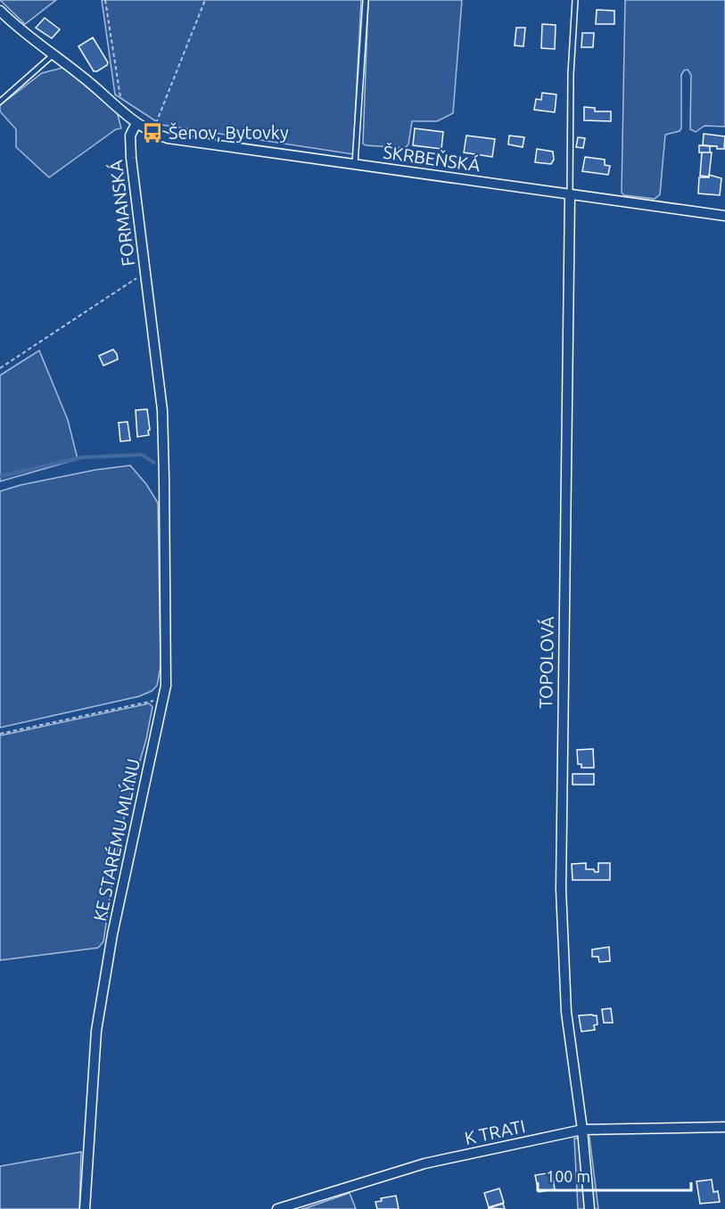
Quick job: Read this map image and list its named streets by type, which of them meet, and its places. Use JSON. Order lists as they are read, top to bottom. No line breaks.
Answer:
{"streets":{"street":["ŠKRBEŇSKÁ","FORMANSKÁ","TOPOLOVÁ","KE STARÉMU MLÝNU","K TRATI"]},"crossings":[["ŠKRBEŇSKÁ","FORMANSKÁ"],["ŠKRBEŇSKÁ","TOPOLOVÁ"],["FORMANSKÁ","KE STARÉMU MLÝNU"],["TOPOLOVÁ","K TRATI"]],"places":{"bus stop":["Šenov, Bytovky"]},"scale_bar":"100 m"}
